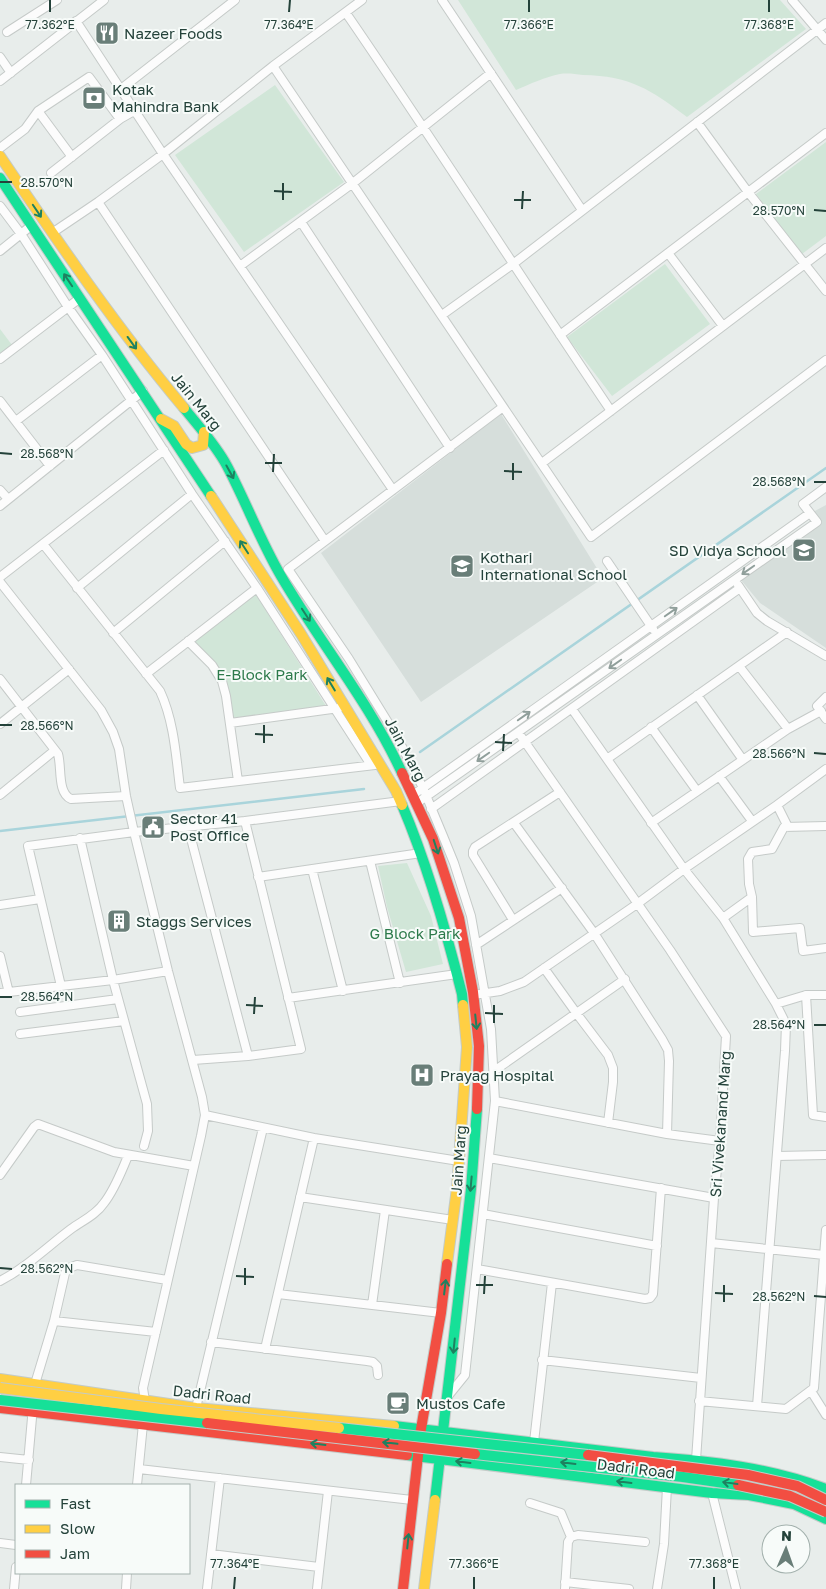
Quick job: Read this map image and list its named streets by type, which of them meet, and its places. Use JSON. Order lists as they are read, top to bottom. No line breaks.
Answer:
{"streets":{"street":["Jain Marg","Sri Vivekanand Marg","Dadri Road"]},"crossings":[["Jain Marg","Dadri Road"],["Sri Vivekanand Marg","Dadri Road"]],"parks":["E-Block Park","G Block Park"],"places":{"restaurant":["Nazeer Foods"],"bank":["Kotak Mahindra Bank"],"school or university":["SD Vidya School","Kothari International School"],"public building":["Sector 41 Post Office"],"building":["Staggs Services"],"hospital":["Prayag Hospital"],"cafe":["Mustos Cafe"]},"legend":["Fast","Slow","Jam"],"north":"top","coordinates":["77.362°E","77.364°E","77.366°E","77.368°E","28.570°N","28.568°N","28.566°N","28.564°N","28.562°N"]}
